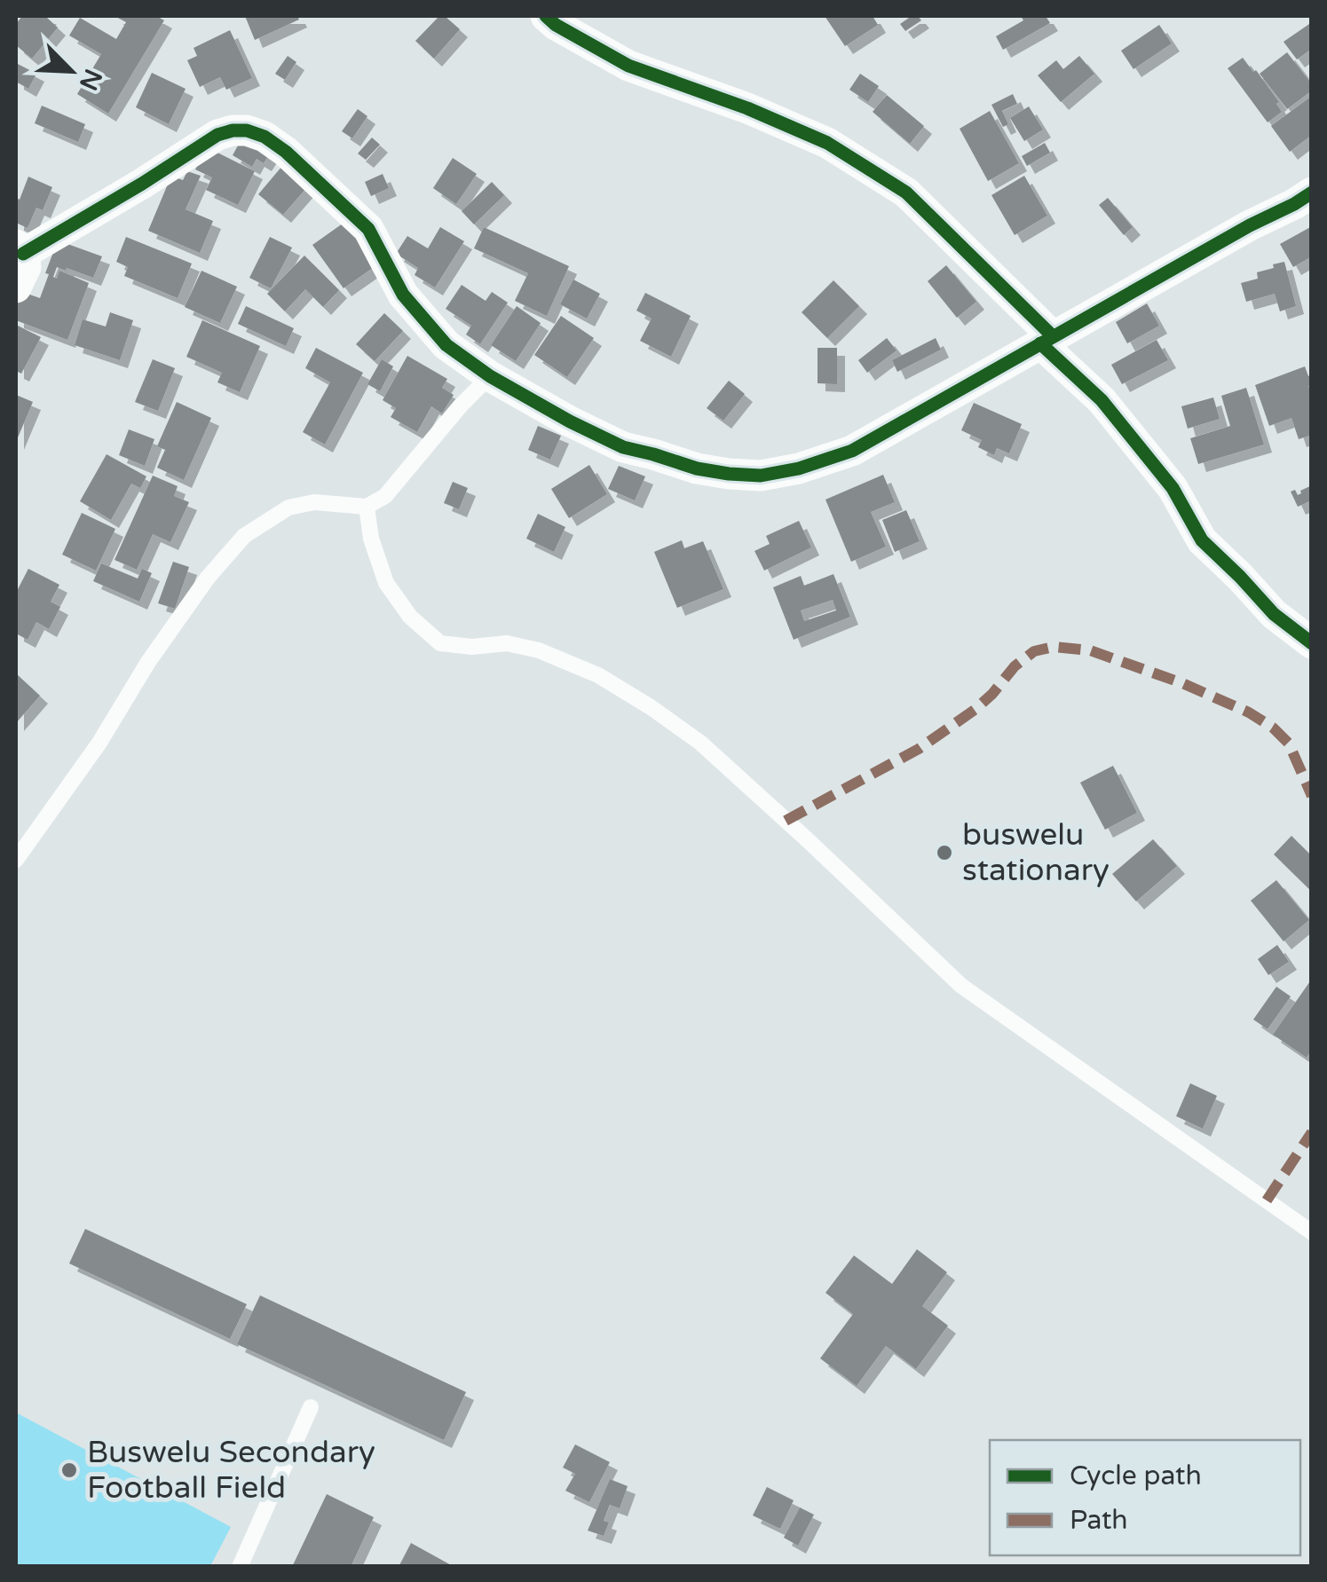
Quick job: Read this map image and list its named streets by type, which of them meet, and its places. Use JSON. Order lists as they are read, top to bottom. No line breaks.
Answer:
{"places":["buswelu stationary","Buswelu Secondary Football Field"],"legend":["Cycle path","Path"],"north":"bottom right"}
